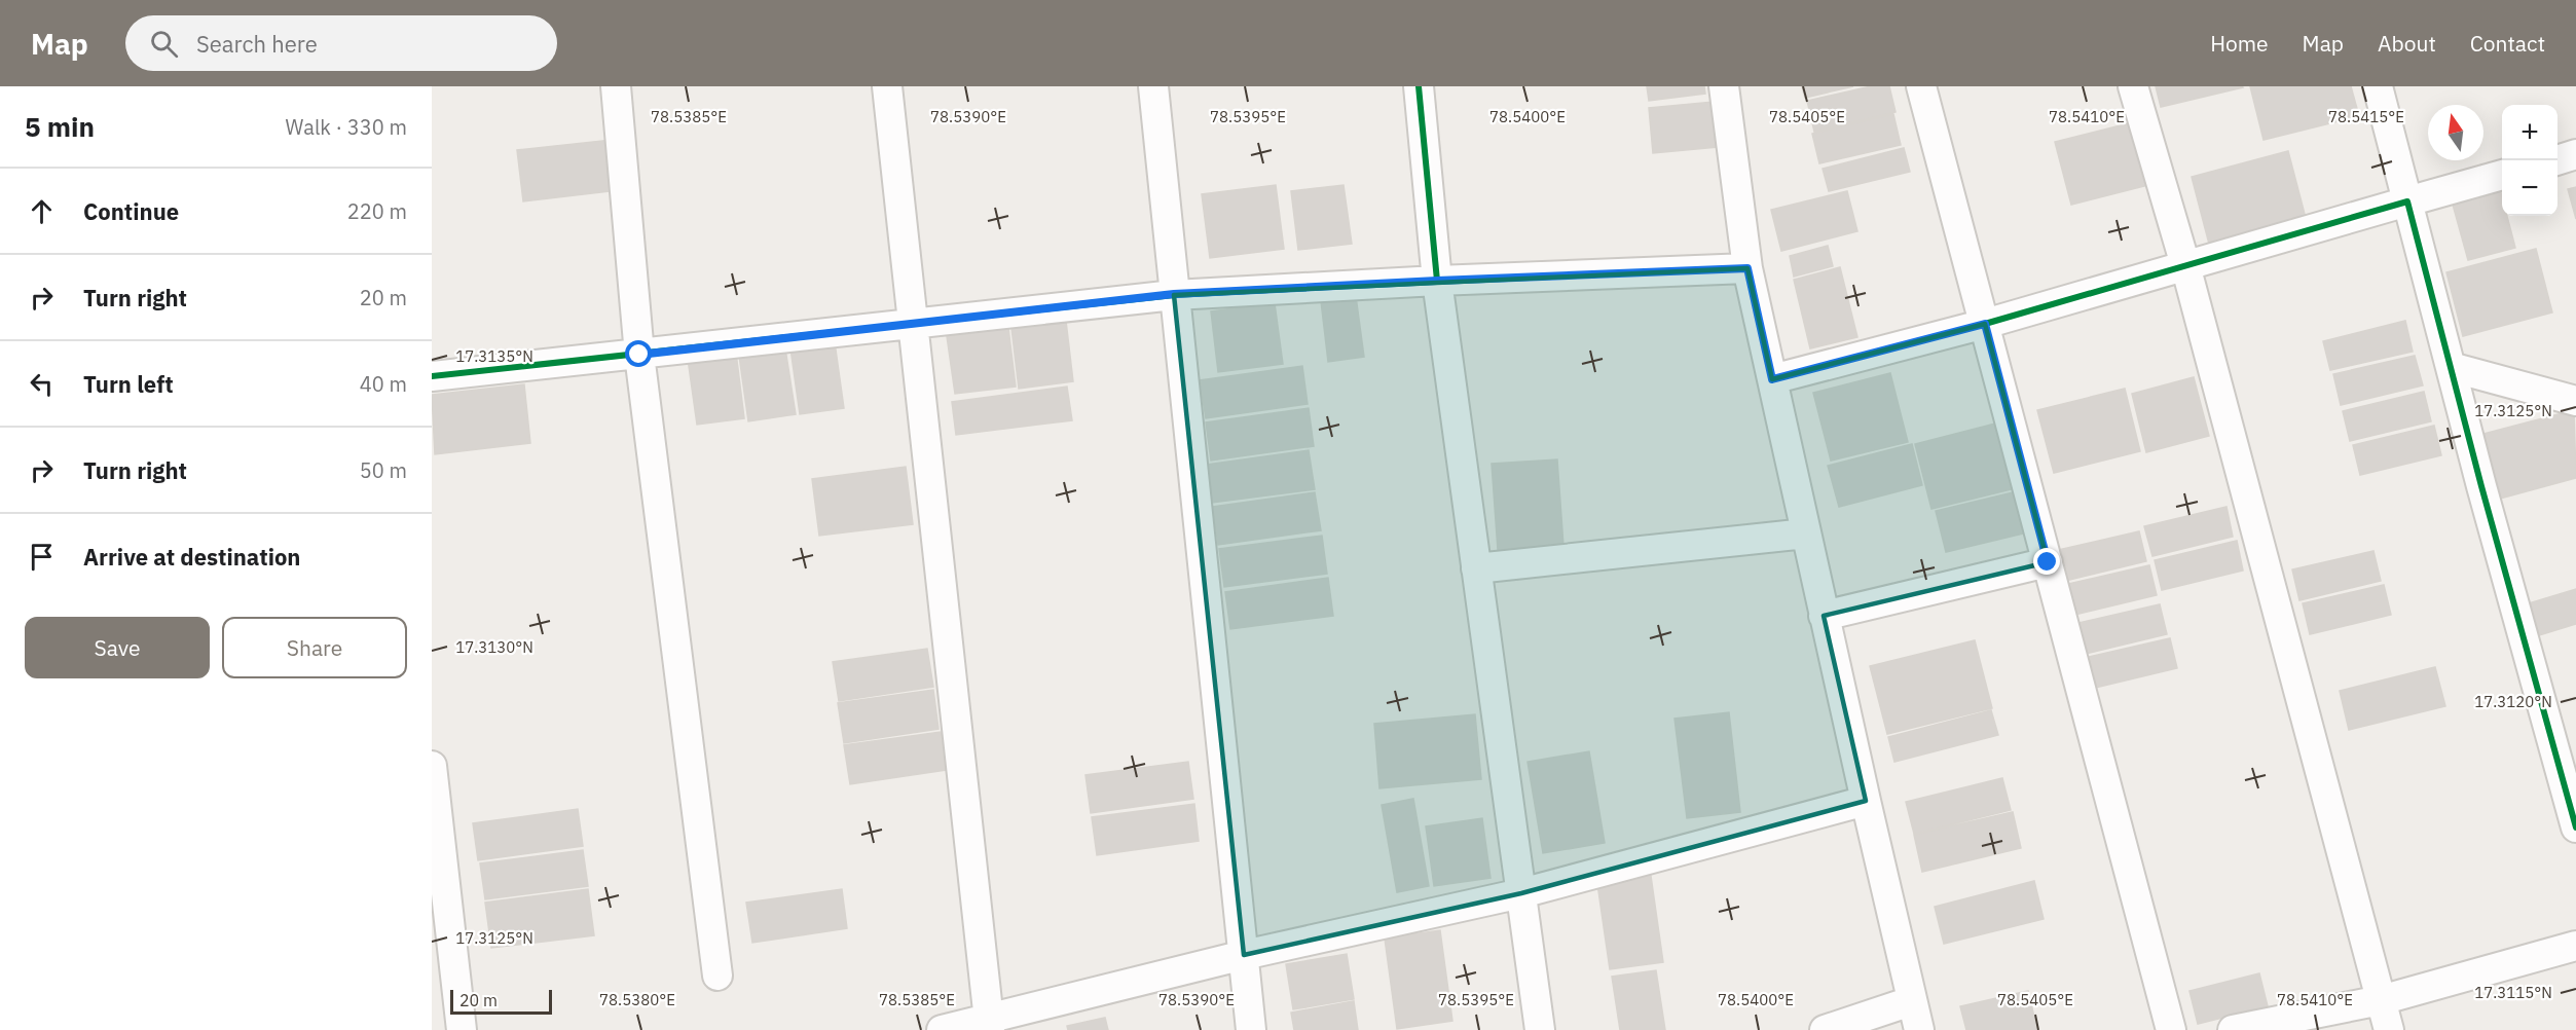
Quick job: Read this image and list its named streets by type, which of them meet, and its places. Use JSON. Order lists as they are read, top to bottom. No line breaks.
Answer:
{"scale_bar":"20 m","north":"top","page":{"header":"Map","search":"Search here","nav":["Home","Map","About","Contact"],"heading":["5 min","Walk · 330 m"],"map_buttons":["+","−"],"list":[["Continue","220 m"],["Turn right","20 m"],["Turn left","40 m"],["Turn right","50 m"],"Arrive at destination"],"buttons":["Save","Share"],"scale":"20 m"},"coordinates":["78.5385°E","78.5390°E","78.5395°E","78.5400°E","78.5405°E","78.5410°E","78.5415°E","17.3135°N","17.3125°N","17.3130°N","17.3120°N","17.3115°N","78.5380°E"]}
